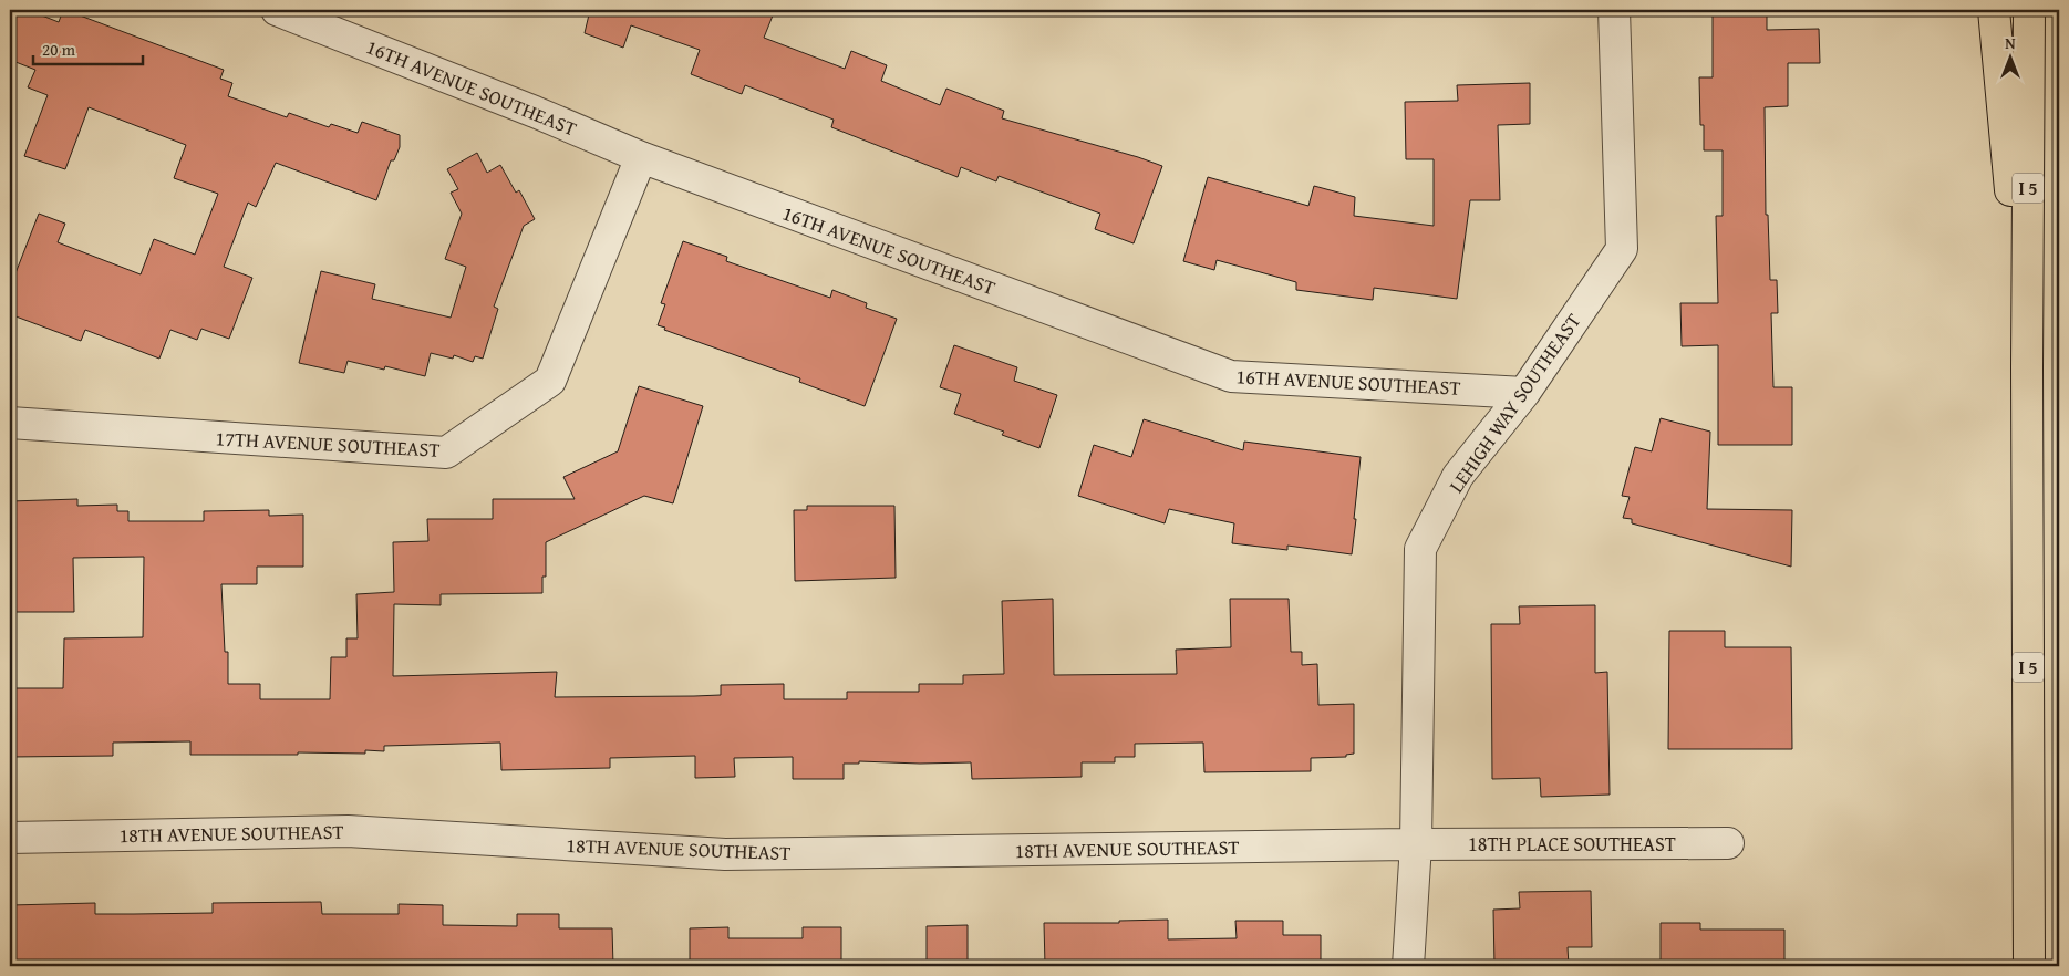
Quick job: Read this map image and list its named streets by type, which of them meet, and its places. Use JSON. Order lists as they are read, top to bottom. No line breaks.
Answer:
{"streets":{"highway":["I 5"],"street":["16TH AVENUE SOUTHEAST","LEHIGH WAY SOUTHEAST","17TH AVENUE SOUTHEAST","18TH AVENUE SOUTHEAST","18TH PLACE SOUTHEAST"]},"crossings":[["16TH AVENUE SOUTHEAST","LEHIGH WAY SOUTHEAST"],["16TH AVENUE SOUTHEAST","17TH AVENUE SOUTHEAST"],["LEHIGH WAY SOUTHEAST","18TH AVENUE SOUTHEAST"],["LEHIGH WAY SOUTHEAST","18TH PLACE SOUTHEAST"],["18TH AVENUE SOUTHEAST","18TH PLACE SOUTHEAST"]],"scale_bar":"20 m","north":"top"}
